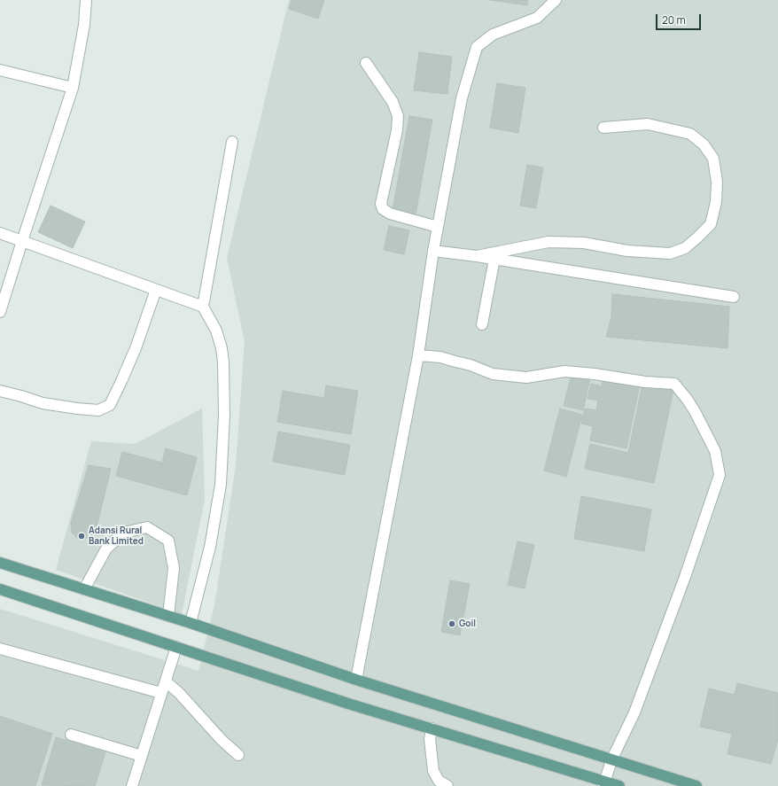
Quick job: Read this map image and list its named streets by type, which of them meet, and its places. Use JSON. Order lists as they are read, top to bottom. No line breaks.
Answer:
{"places":["Adansi Rural Bank Limited","Goil"],"scale_bar":"20 m"}
